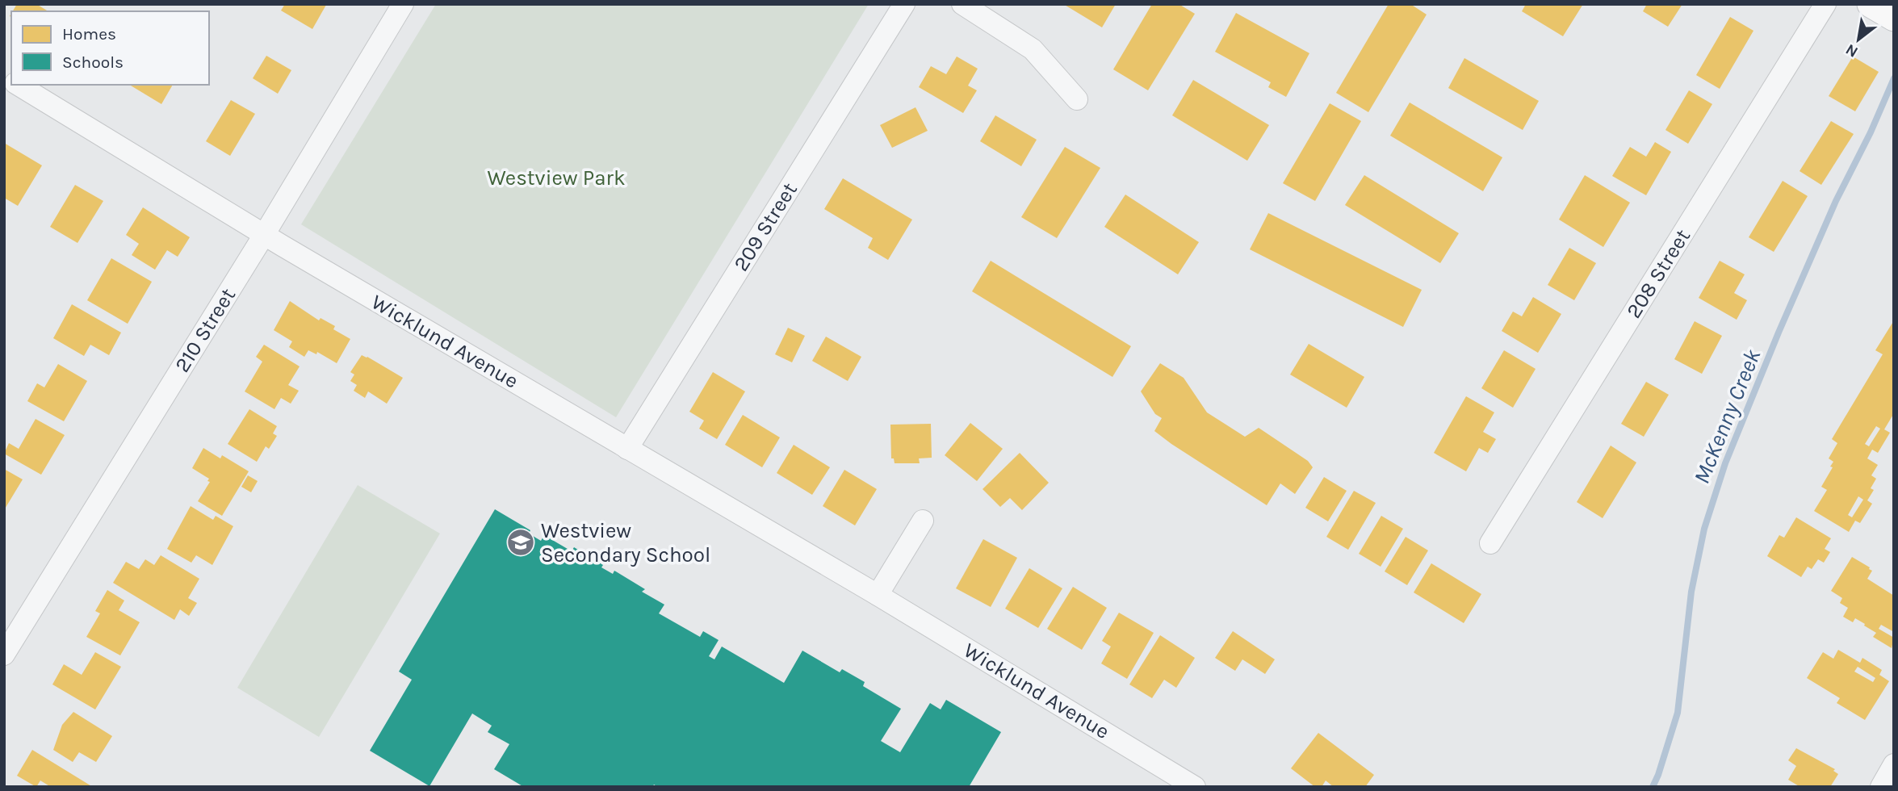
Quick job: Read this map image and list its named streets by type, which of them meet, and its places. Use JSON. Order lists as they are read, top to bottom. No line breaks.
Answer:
{"streets":{"street":["209 Street","208 Street","210 Street","Wicklund Avenue"]},"crossings":[["209 Street","Wicklund Avenue"],["210 Street","Wicklund Avenue"]],"water":["McKenny Creek"],"parks":["Westview Park"],"places":{"school or university":["Westview Secondary School"]},"legend":["Homes","Schools"],"north":"bottom left"}
